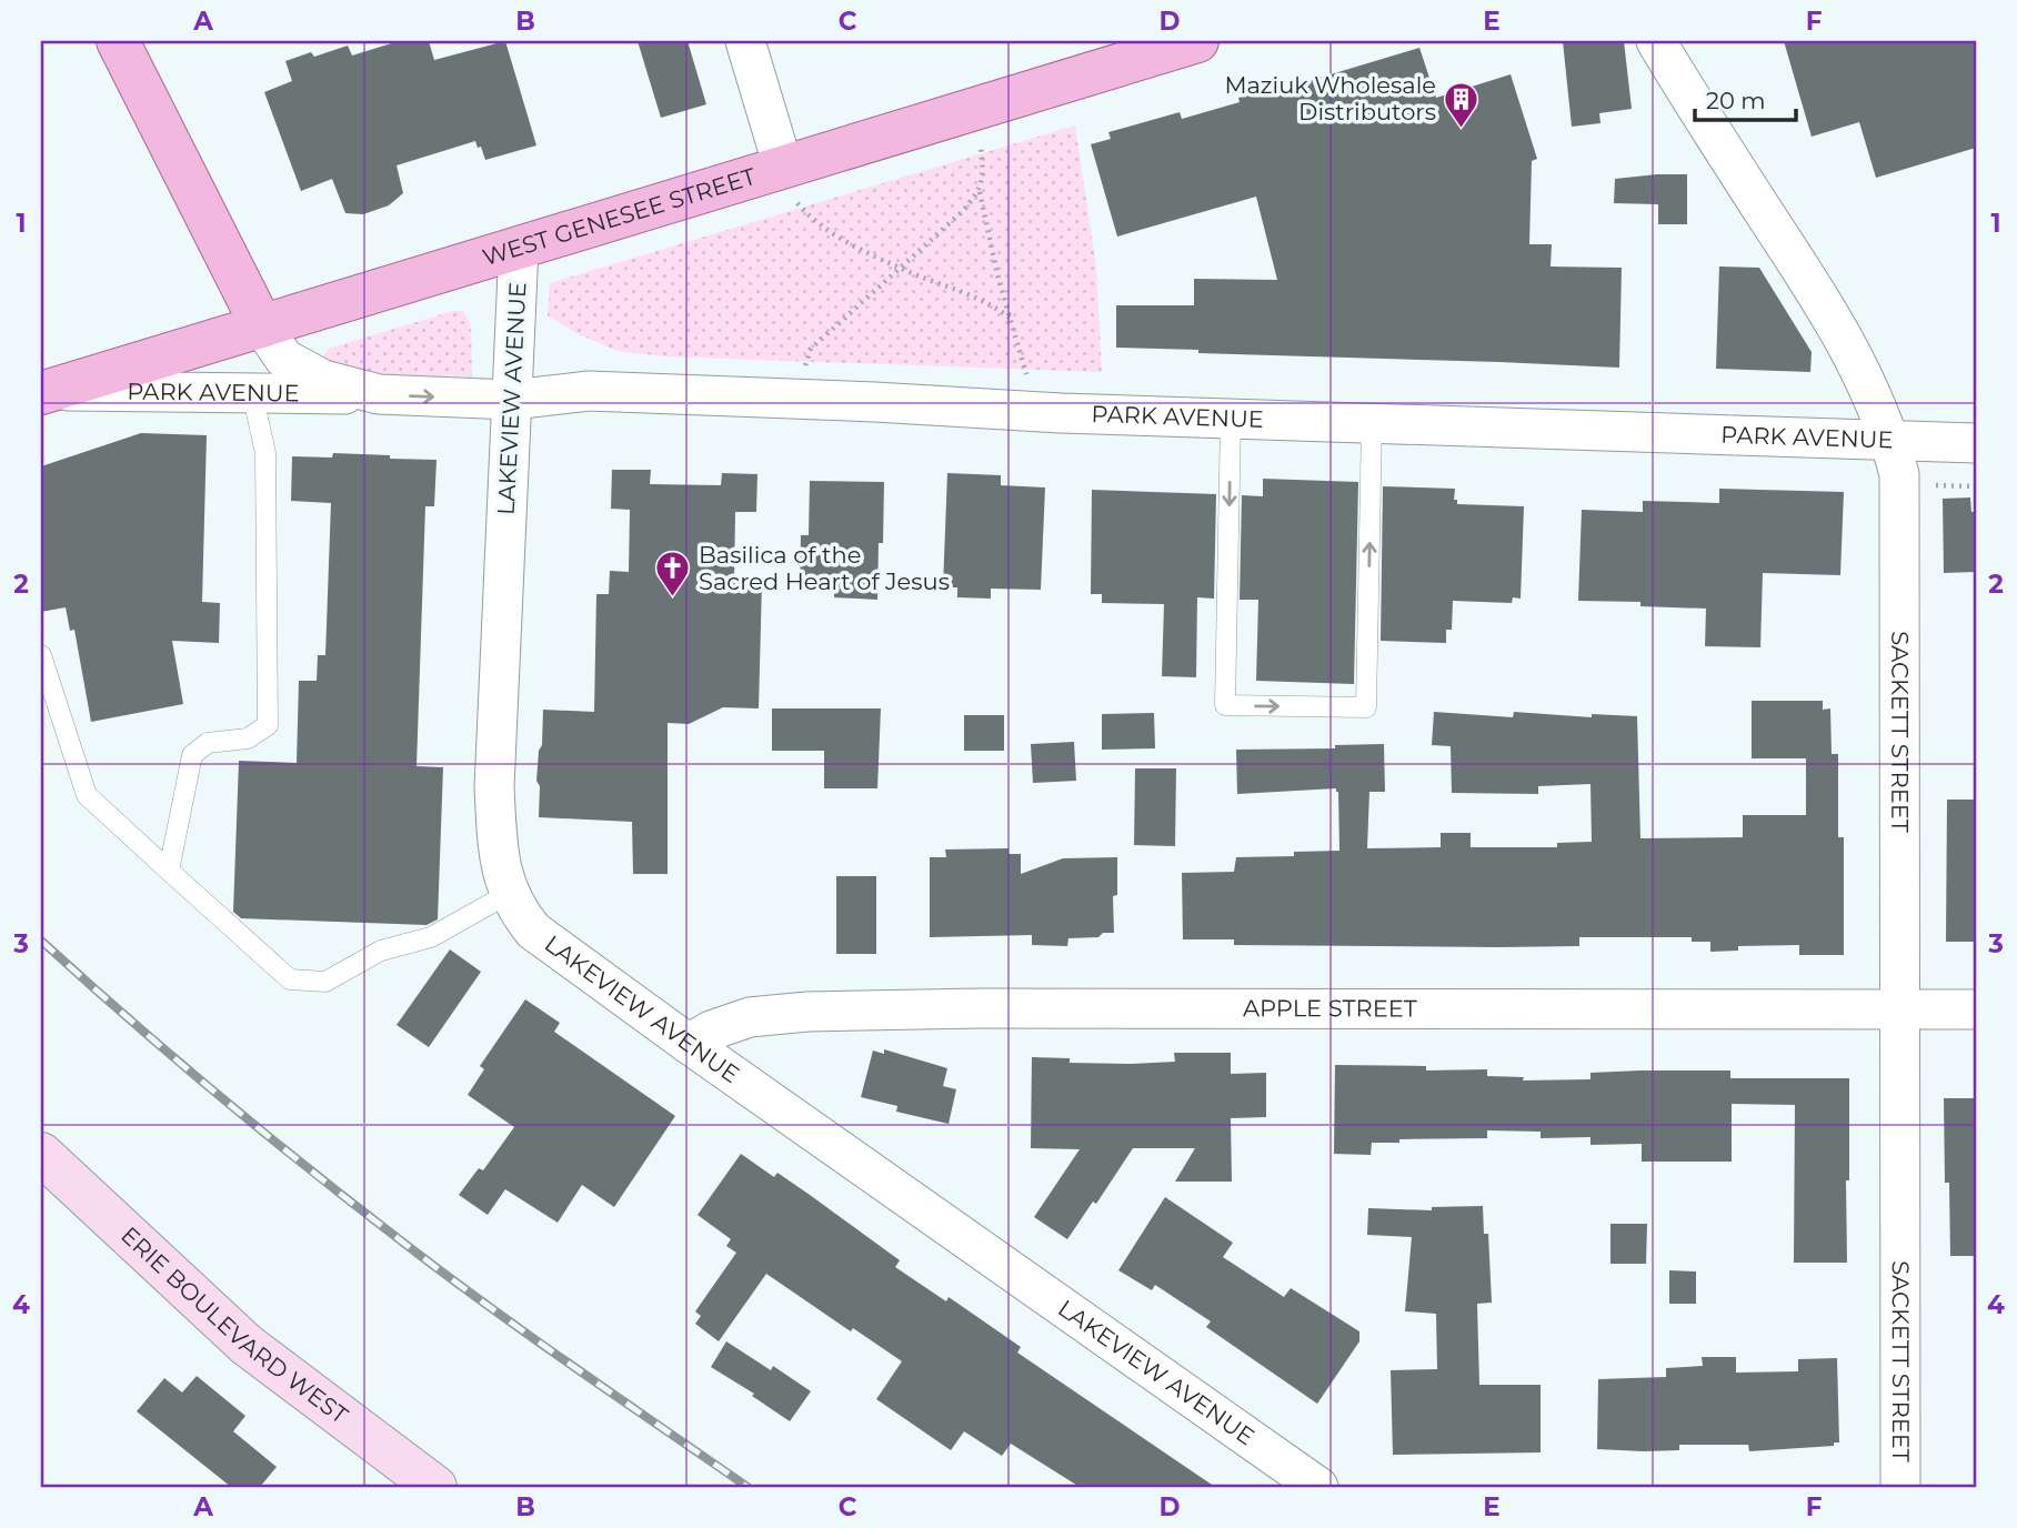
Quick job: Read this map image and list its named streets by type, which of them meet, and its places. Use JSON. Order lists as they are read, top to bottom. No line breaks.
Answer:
{"streets":{"main road":["WEST GENESEE STREET","ERIE BOULEVARD WEST"],"street":["PARK AVENUE","LAKEVIEW AVENUE","SACKETT STREET","APPLE STREET"]},"crossings":[["WEST GENESEE STREET","PARK AVENUE"],["WEST GENESEE STREET","LAKEVIEW AVENUE"],["PARK AVENUE","LAKEVIEW AVENUE"],["PARK AVENUE","SACKETT STREET"],["LAKEVIEW AVENUE","APPLE STREET"],["SACKETT STREET","APPLE STREET"]],"places":{"building":["Maziuk Wholesale Distributors"],"church":["Basilica of the Sacred Heart of Jesus"]},"scale_bar":"20 m","grid":{"columns":["A","B","C","D","E","F"],"rows":["1","2","3","4"]}}
